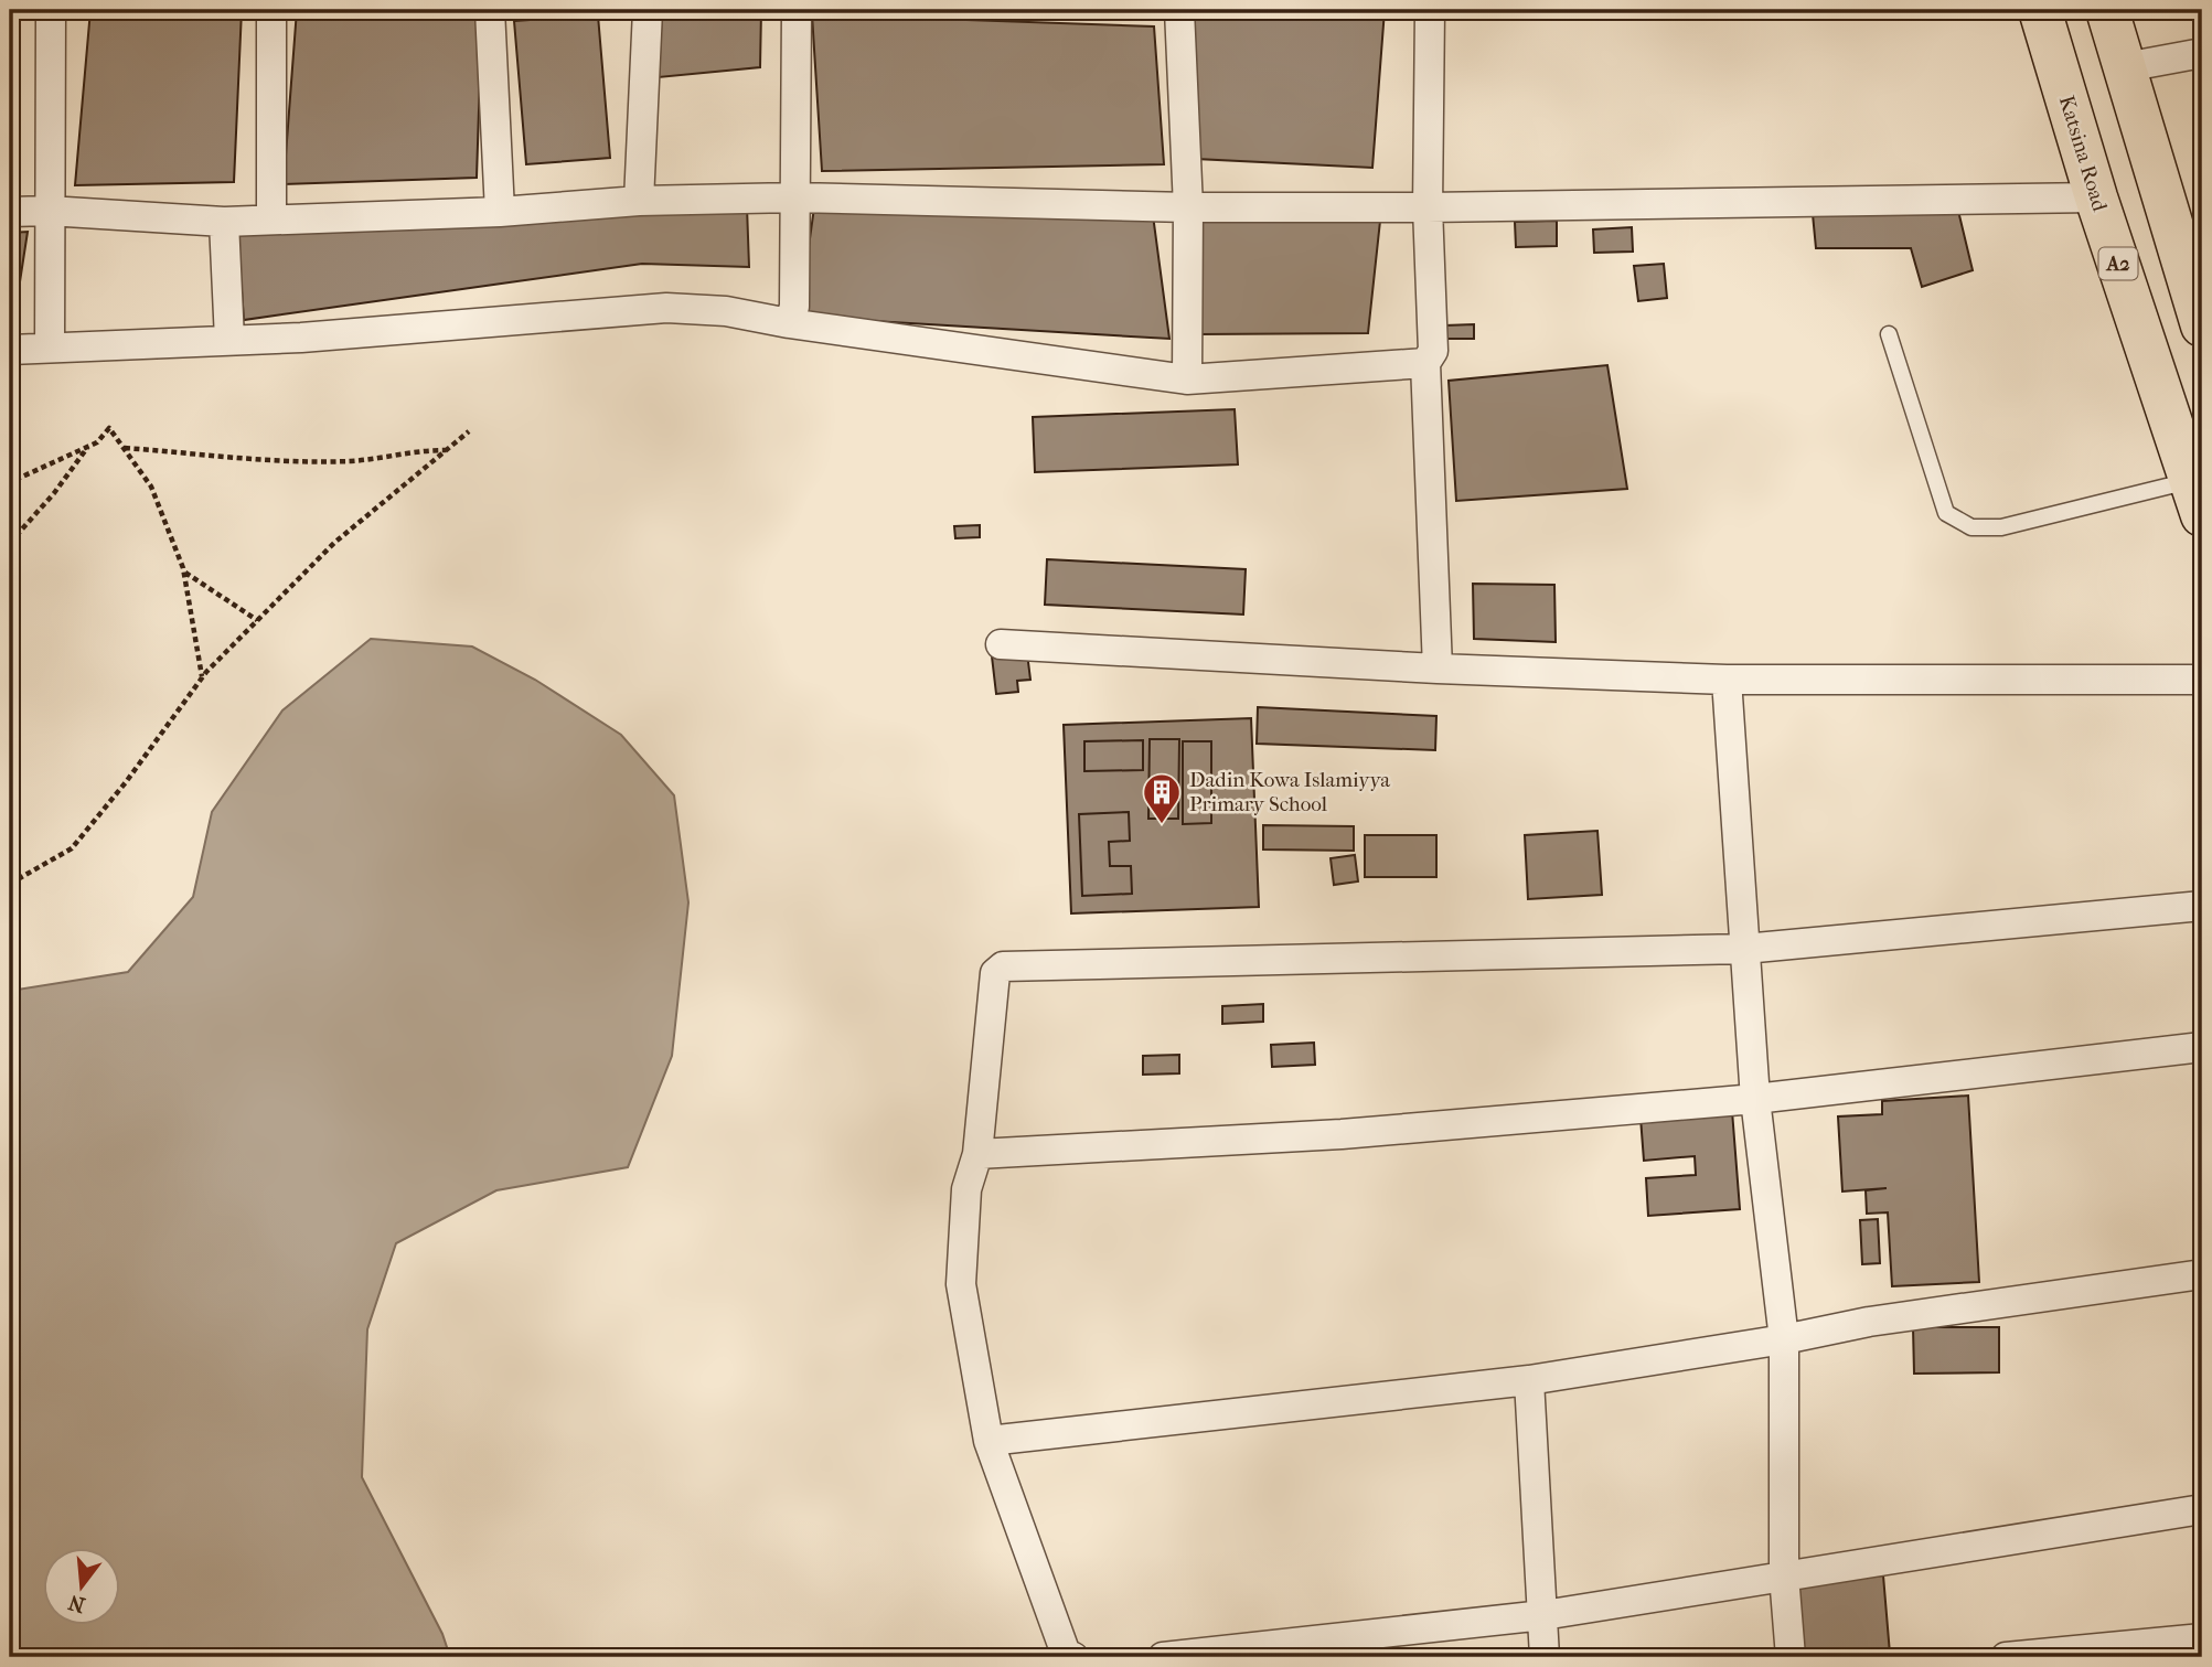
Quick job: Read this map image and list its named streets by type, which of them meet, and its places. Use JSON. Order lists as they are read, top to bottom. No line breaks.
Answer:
{"streets":{"highway":["Katsina Road","A2"]},"places":{"building":["Dadin Kowa Islamiyya Primary School"]},"north":"bottom"}
